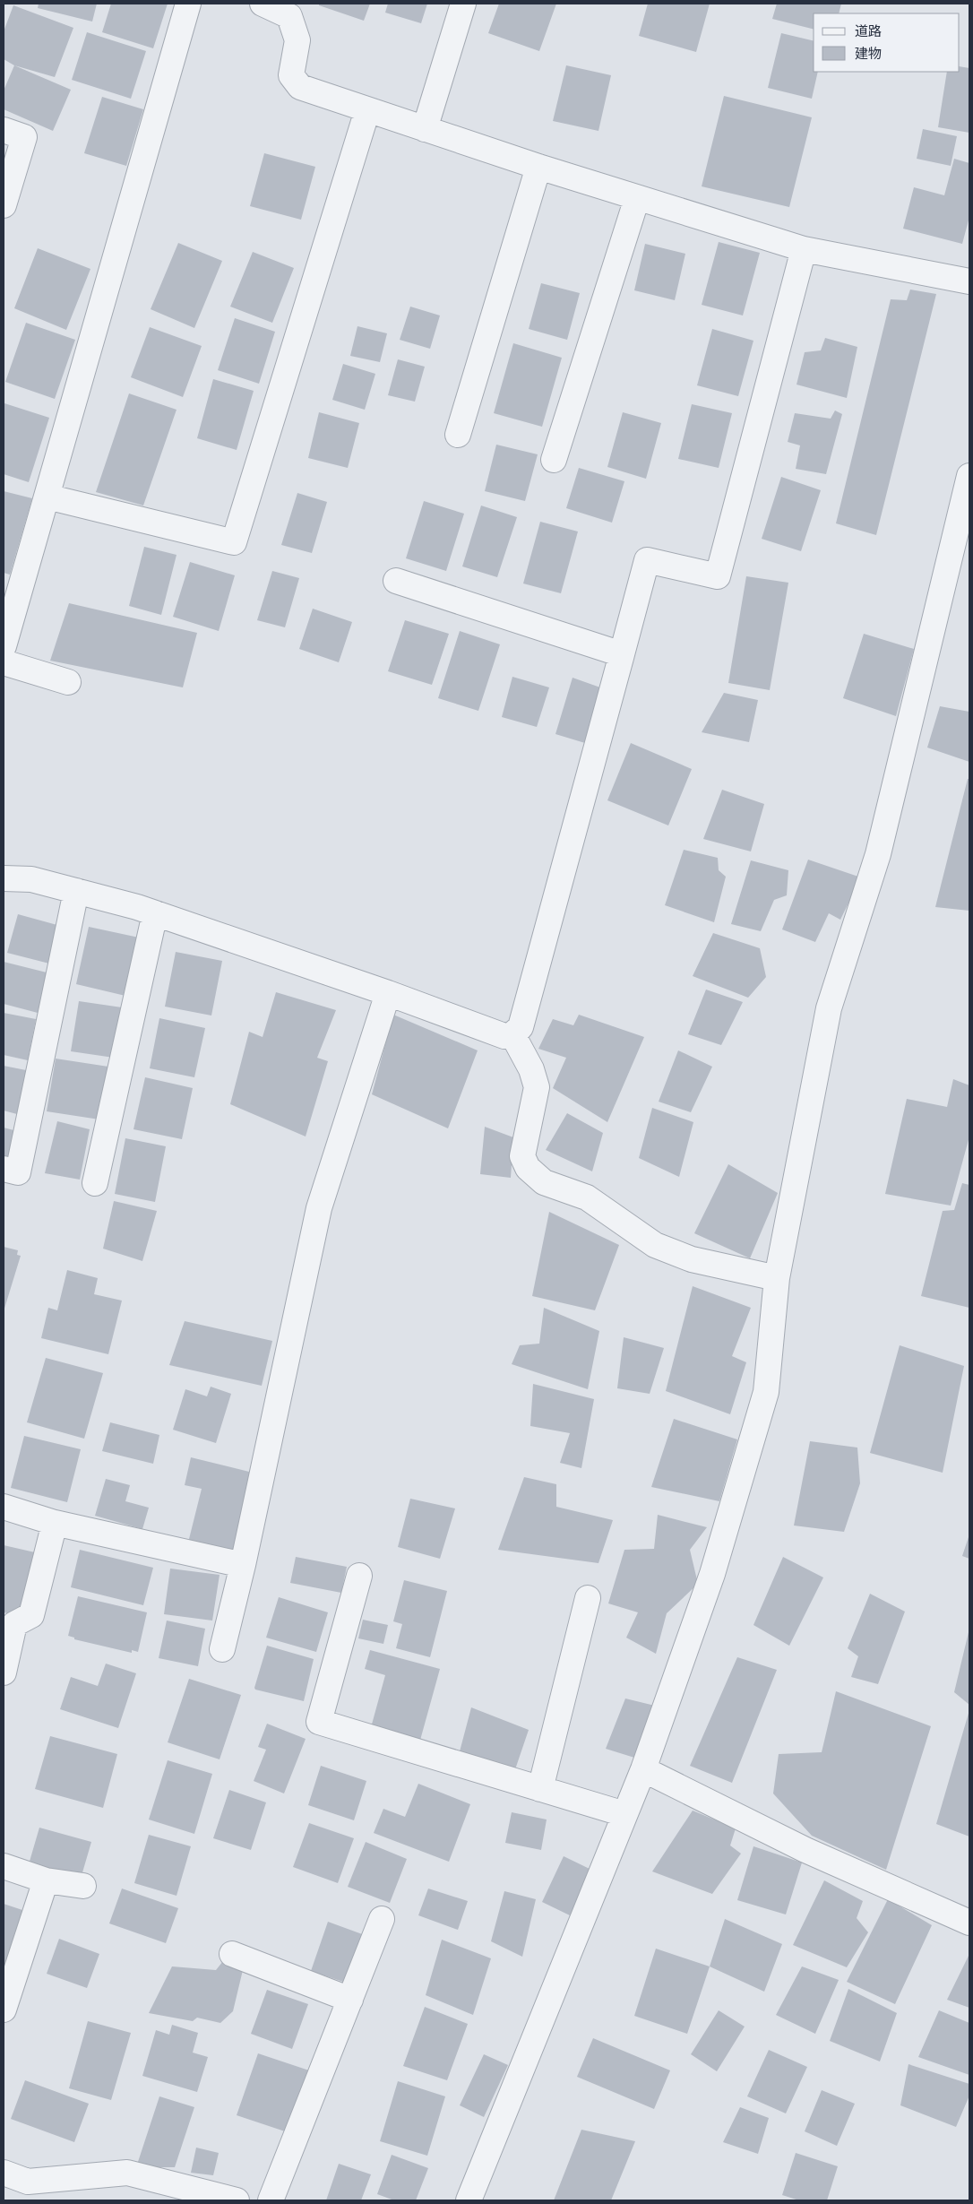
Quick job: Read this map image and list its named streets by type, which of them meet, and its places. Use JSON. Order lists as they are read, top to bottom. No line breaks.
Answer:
{"legend":["道路","建物"]}
